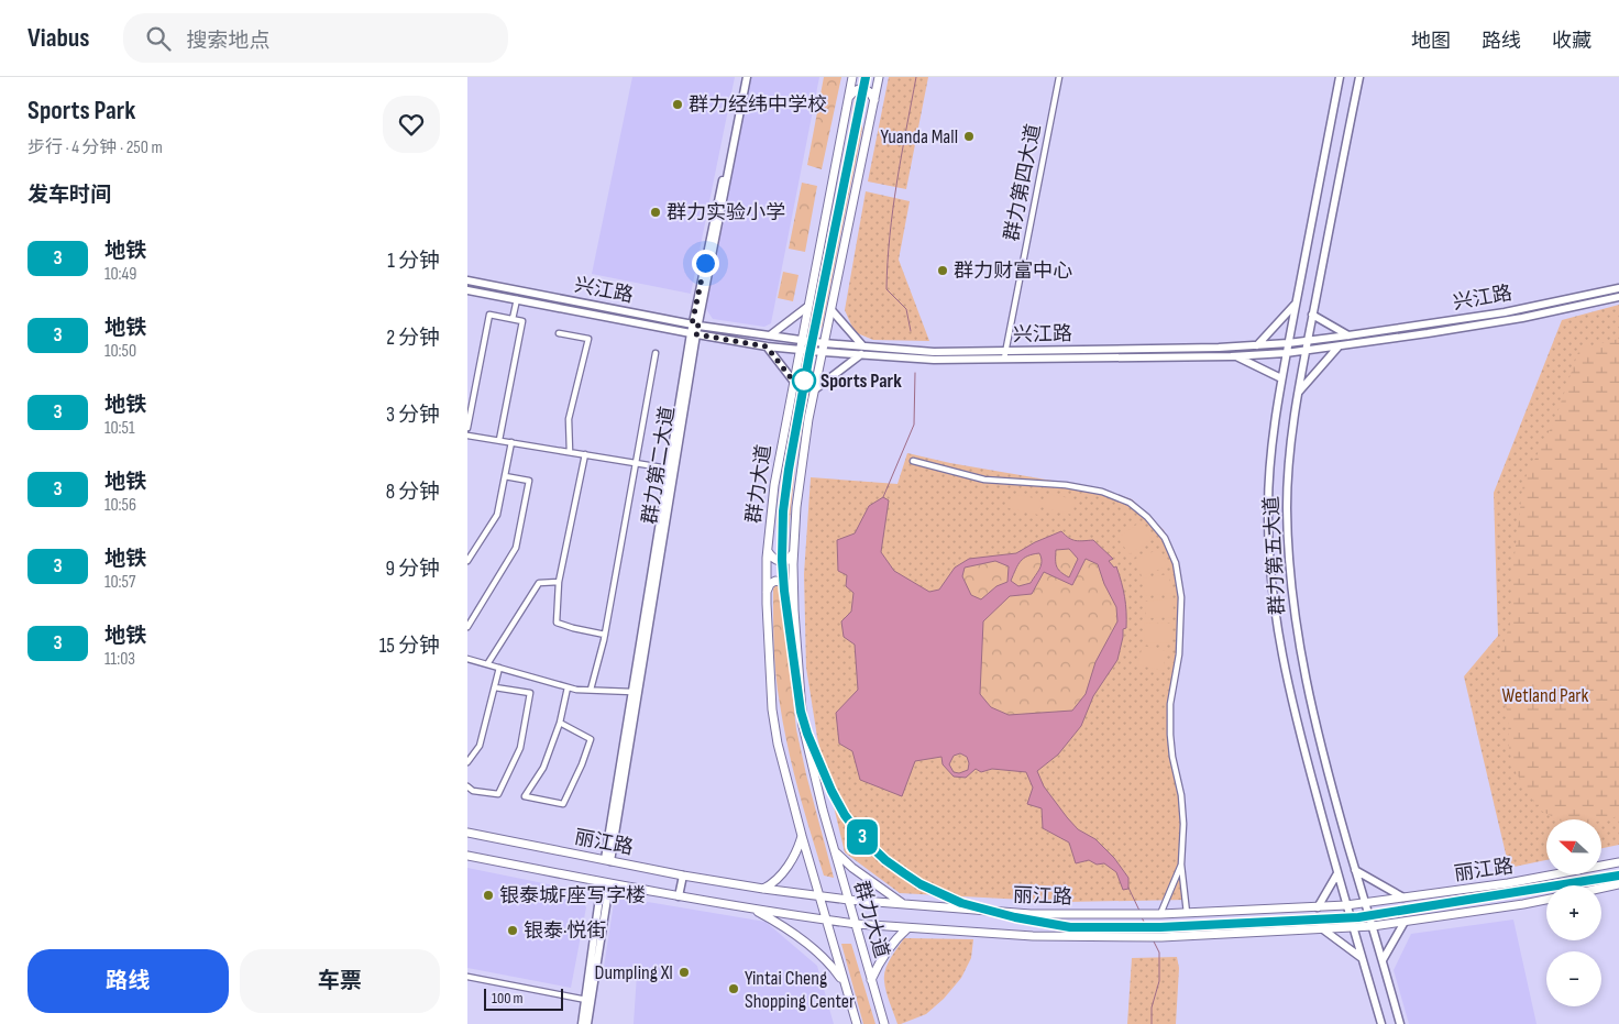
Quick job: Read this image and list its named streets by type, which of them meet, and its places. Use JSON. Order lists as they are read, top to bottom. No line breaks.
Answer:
{"streets":{"main road":["兴江路","群力第二大道","群力大道","群力第五大道","丽江路"],"street":["群力第四大道"]},"crossings":[["群力第四大道","兴江路"],["兴江路","群力第二大道"],["兴江路","群力大道"],["兴江路","群力第五大道"],["群力第二大道","丽江路"],["群力大道","丽江路"],["群力第五大道","丽江路"]],"parks":["Wetland Park"],"places":["群力经纬中学校","Yuanda Mall","群力实验小学","群力财富中心","Sports Park","银泰城F座写字楼","银泰·悦街","Dumpling XI","Yintai Cheng Shopping Center"],"lines":["metro line 3"],"scale_bar":"100 m","north":"left","page":{"header":"Viabus","search":"搜索地点","nav":["地图","路线","收藏"],"heading":[["Sports Park","步行 · 4 分钟 · 250 m"],"发车时间"],"on_map":"3","list":[{"mark":"3","name":"地铁","note":"10:49","value":"1 分钟"},{"mark":"3","name":"地铁","note":"10:50","value":"2 分钟"},{"mark":"3","name":"地铁","note":"10:51","value":"3 分钟"},{"mark":"3","name":"地铁","note":"10:56","value":"8 分钟"},{"mark":"3","name":"地铁","note":"10:57","value":"9 分钟"},{"mark":"3","name":"地铁","note":"11:03","value":"15 分钟"}],"map_buttons":["+","−"],"buttons":["路线","车票"],"scale":"100 m"}}
